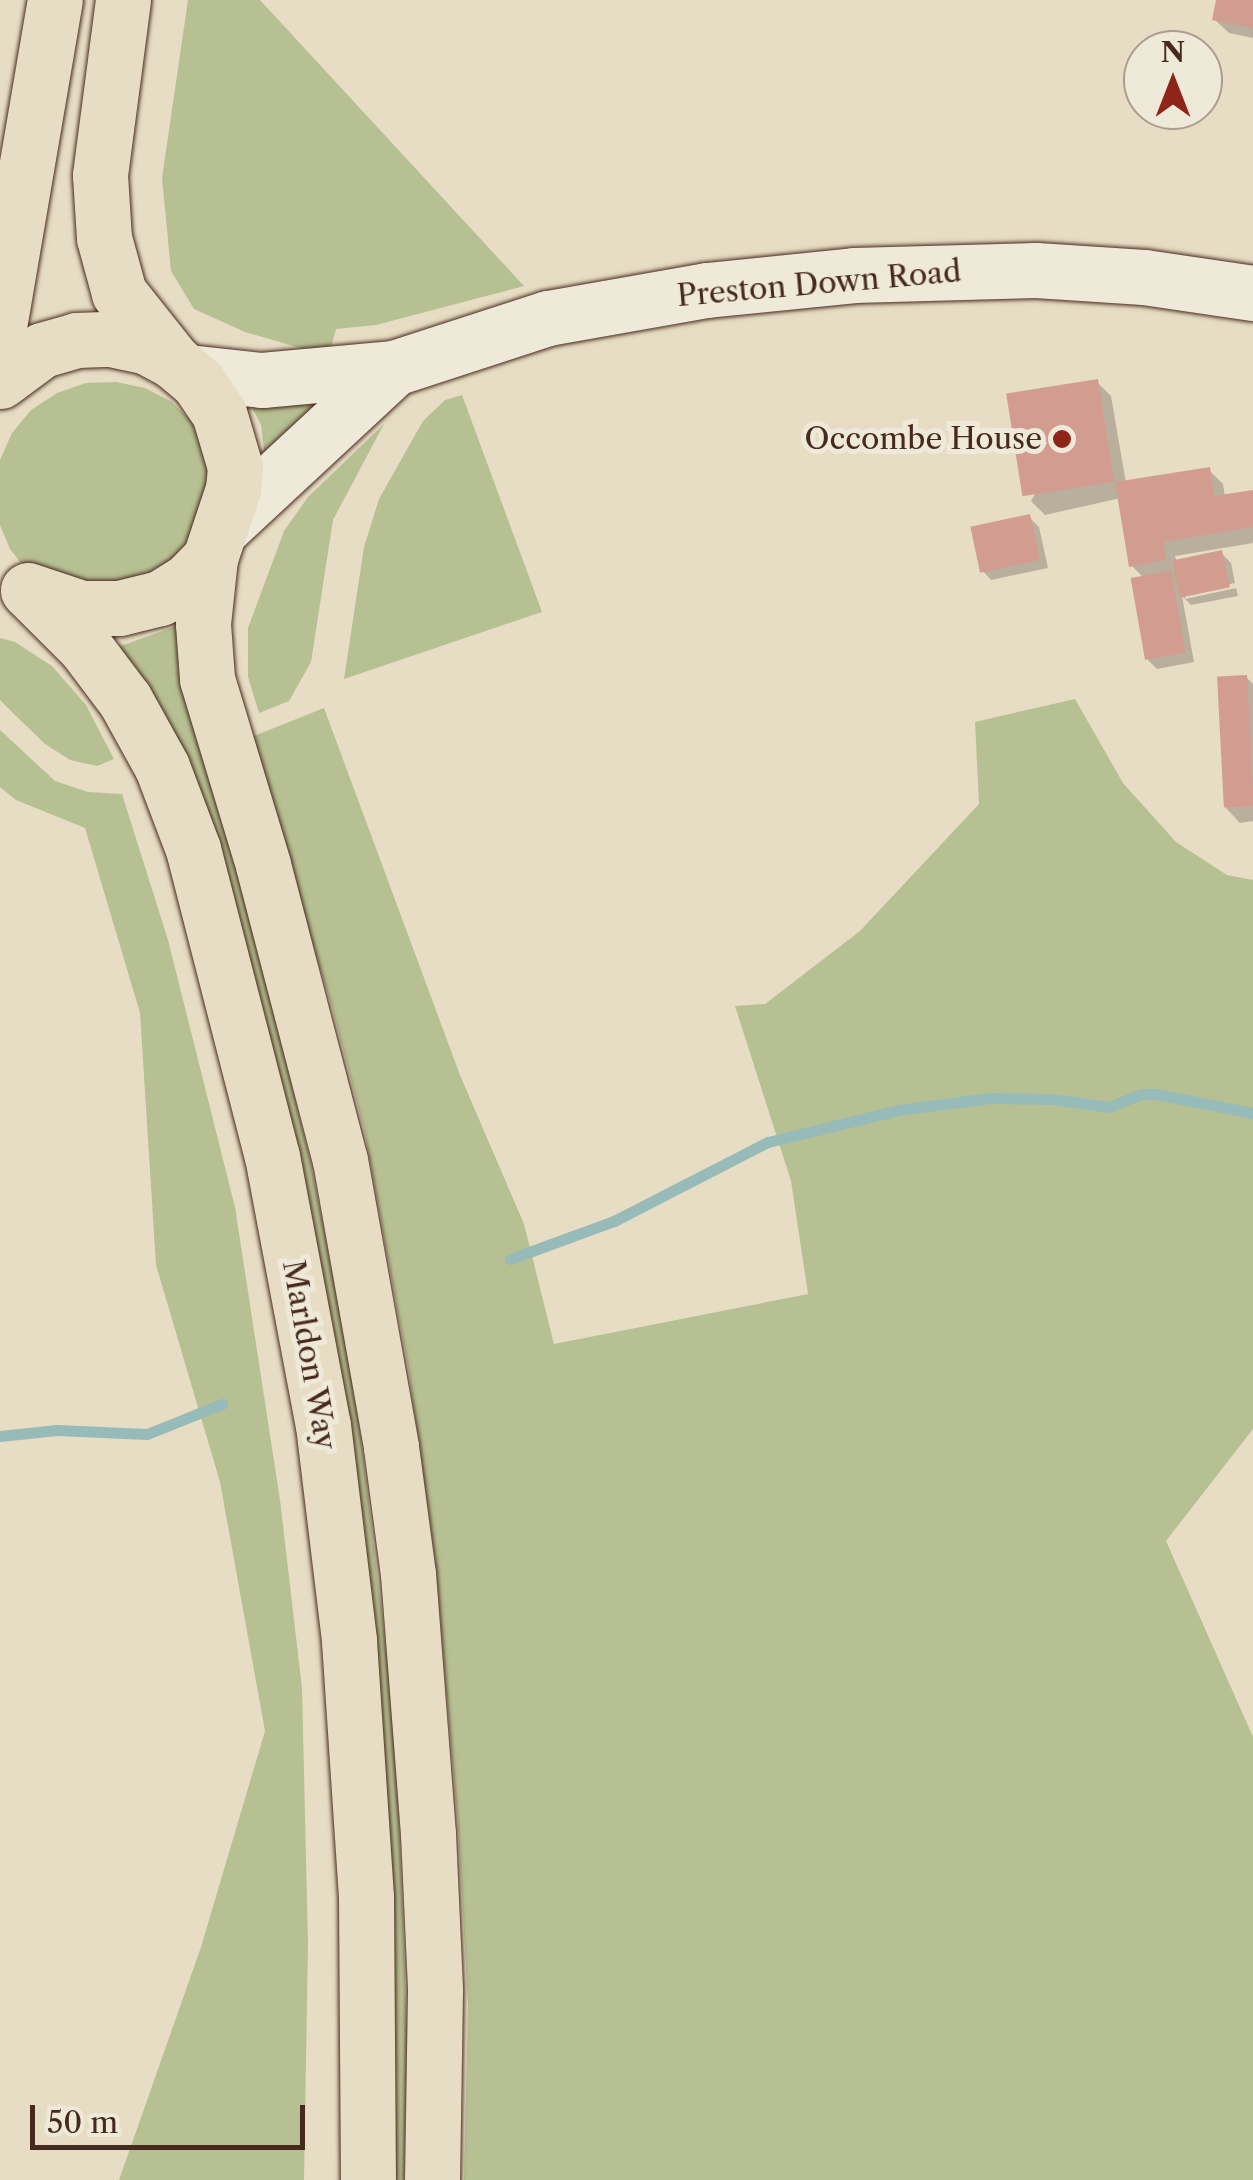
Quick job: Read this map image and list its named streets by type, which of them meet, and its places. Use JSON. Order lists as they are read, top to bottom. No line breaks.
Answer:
{"streets":{"highway":["Marldon Way"],"street":["Preston Down Road"]},"places":["Occombe House"],"scale_bar":"50 m","north":"top"}
